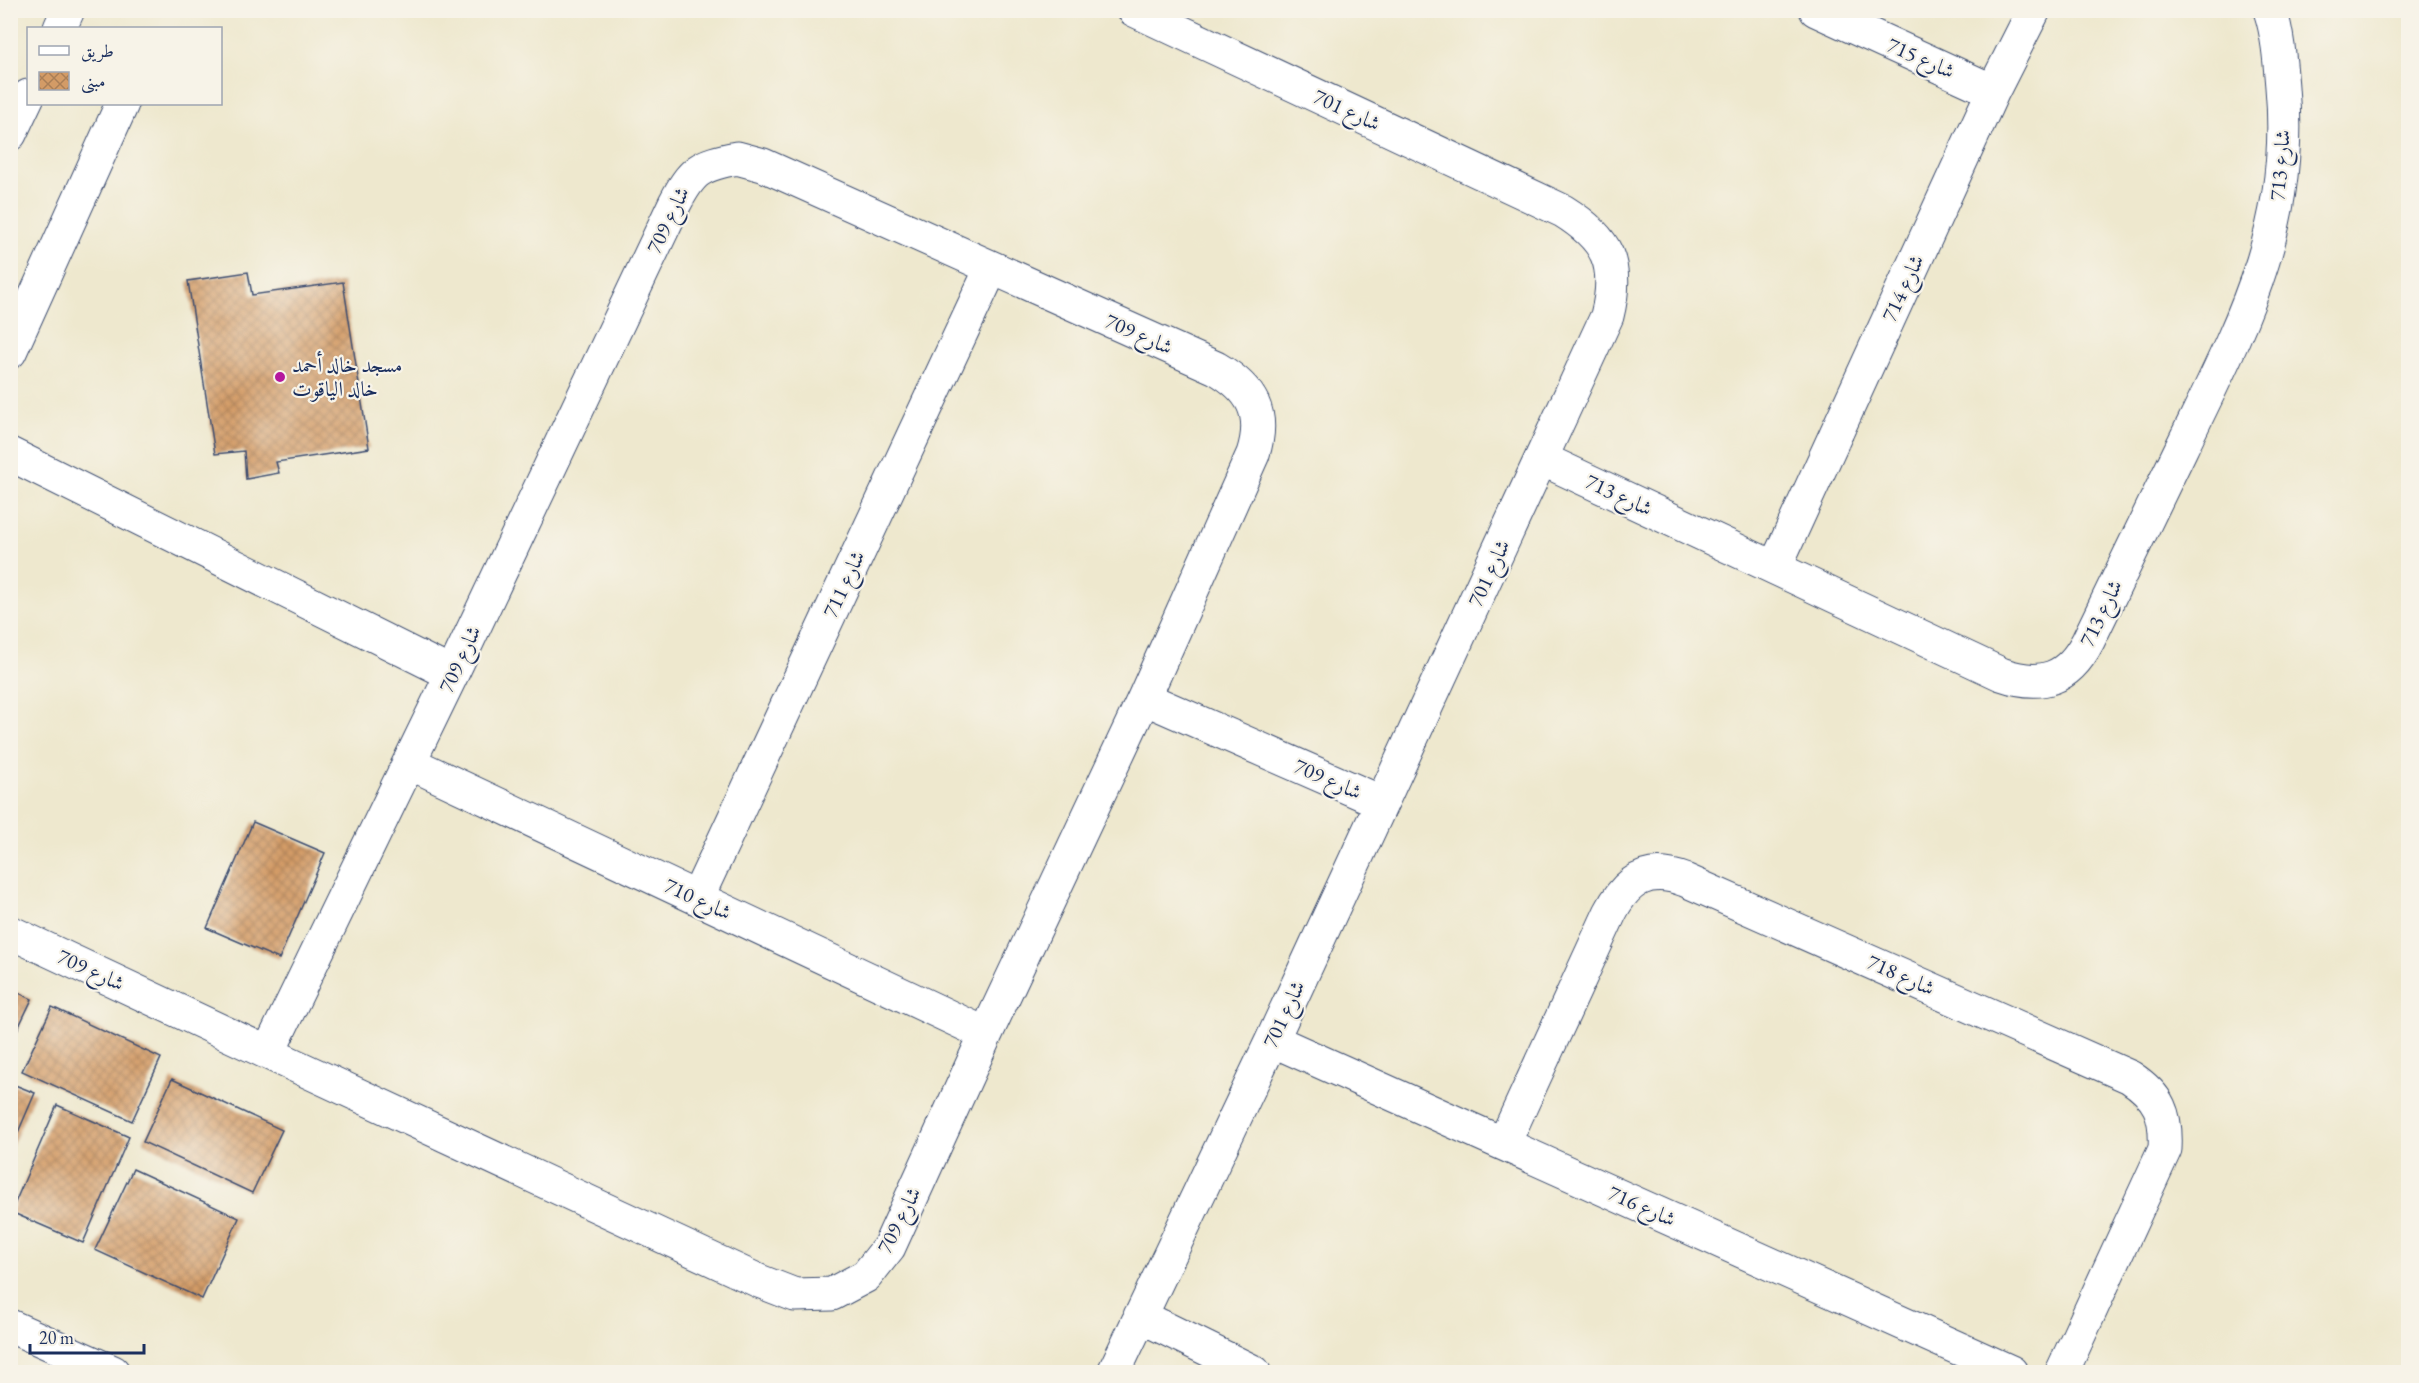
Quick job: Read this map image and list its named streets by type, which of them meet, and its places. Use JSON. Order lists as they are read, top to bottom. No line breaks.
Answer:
{"streets":{"street":["شارع 715","شارع 701","شارع 713","شارع 709","شارع 714","شارع 711","شارع 710","شارع 718","شارع 716"]},"crossings":[["شارع 715","شارع 714"],["شارع 701","شارع 713"],["شارع 701","شارع 709"],["شارع 701","شارع 716"],["شارع 713","شارع 714"],["شارع 709","شارع 711"],["شارع 709","شارع 710"],["شارع 711","شارع 710"],["شارع 718","شارع 716"]],"places":["مسجد خالد أحمد خالد الياقوت"],"legend":["طريق","مبنى"],"scale_bar":"20 m"}
